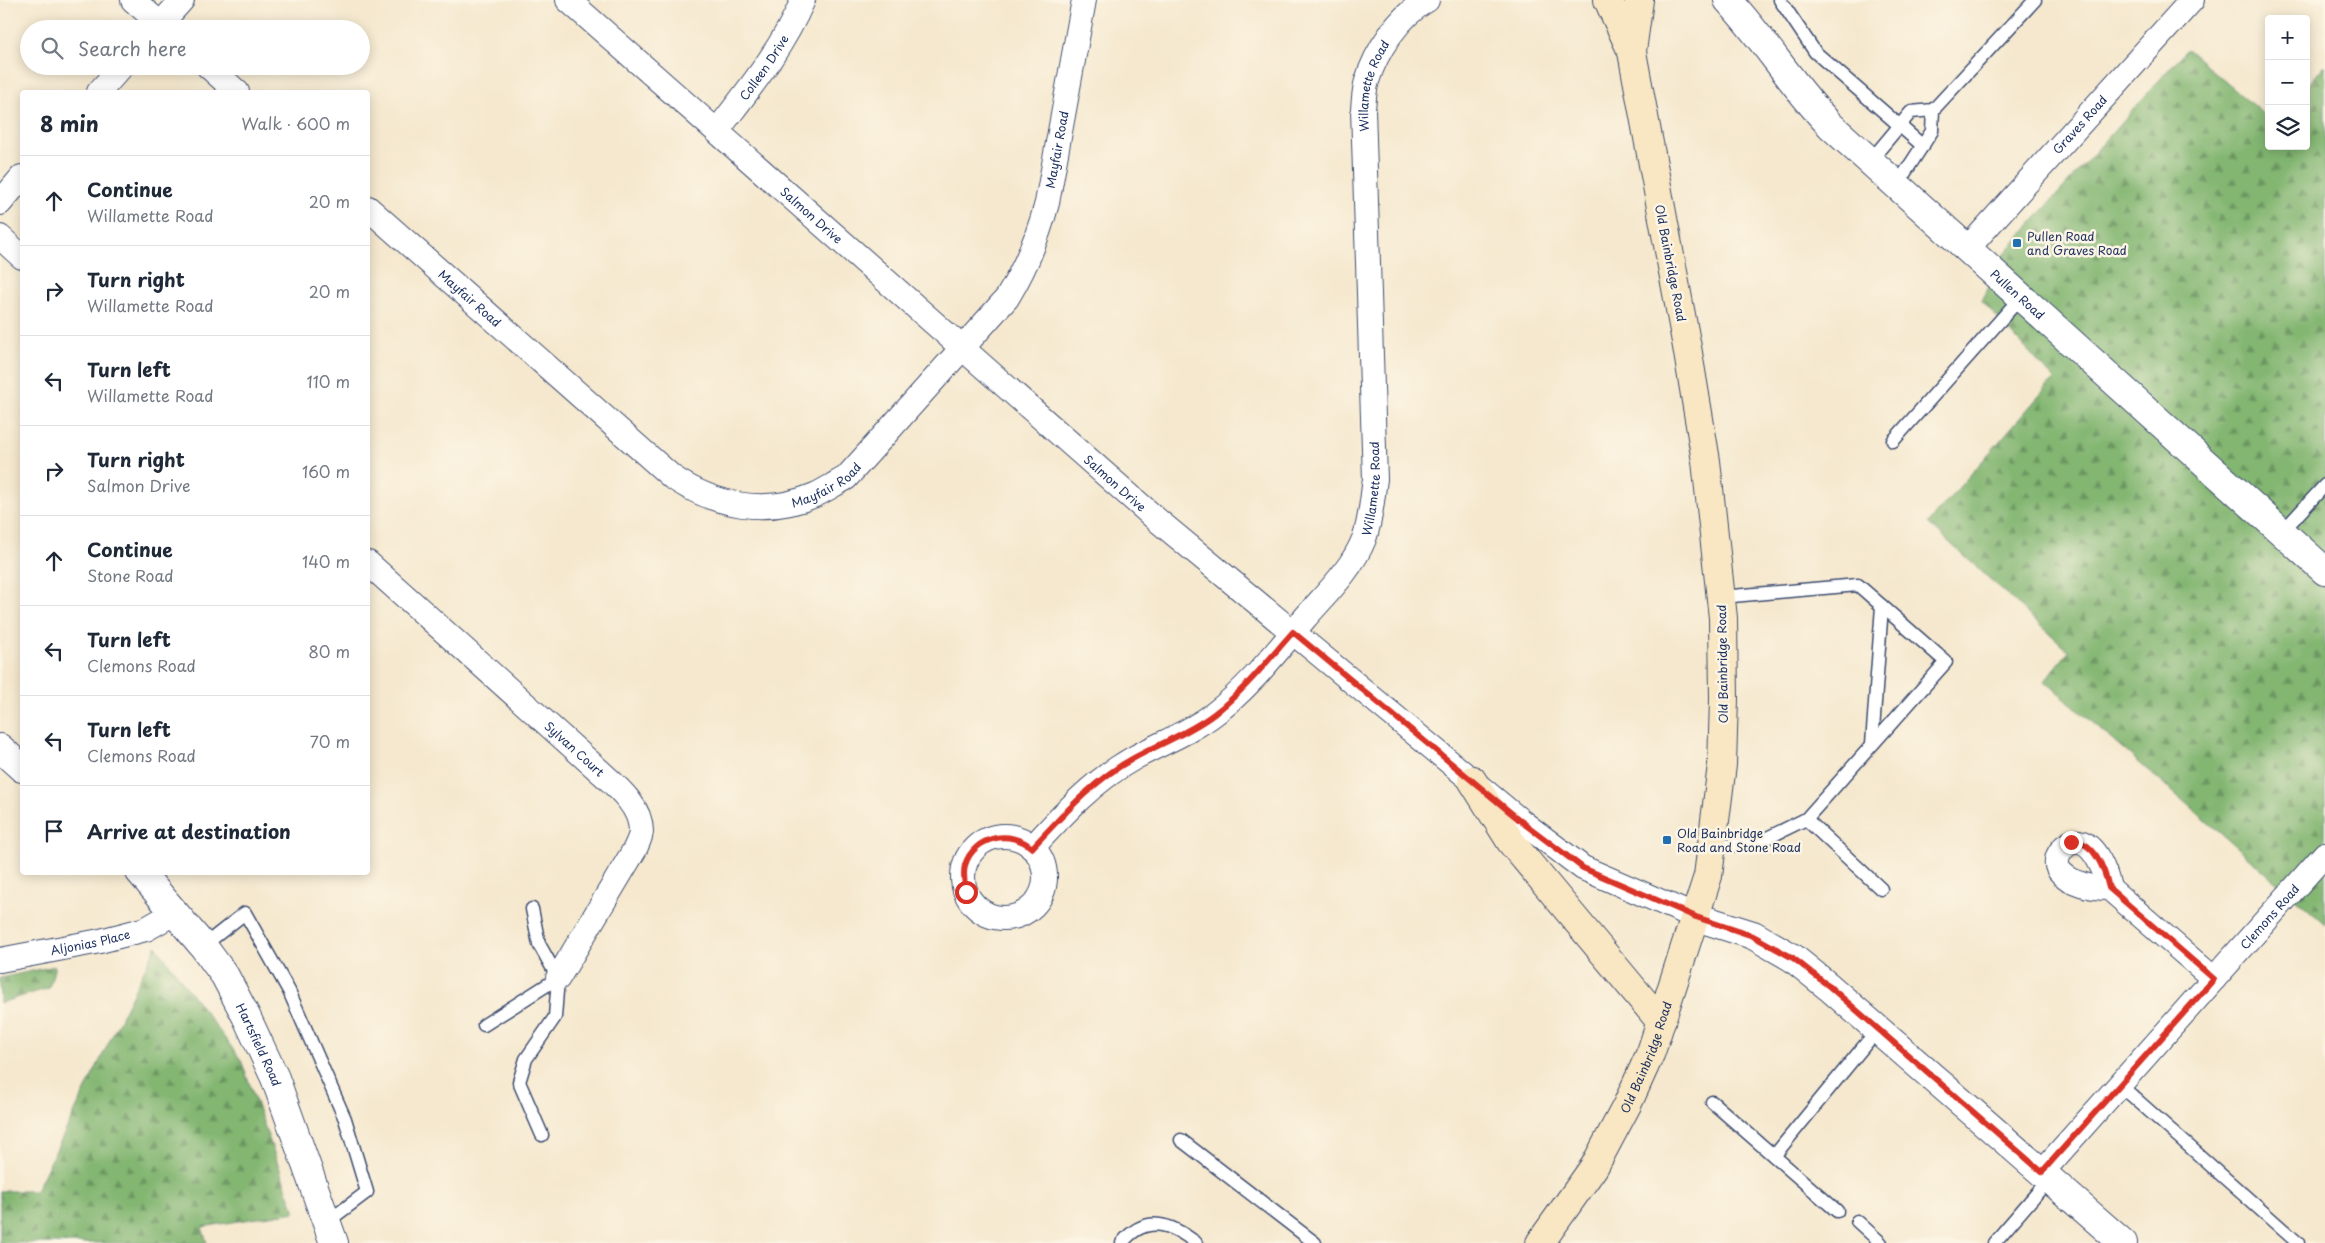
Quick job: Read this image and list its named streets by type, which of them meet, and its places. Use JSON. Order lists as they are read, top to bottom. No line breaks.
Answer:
{"streets":{"main road":["Old Bainbridge Road"],"street":["Colleen Drive","Willamette Road","Graves Road","Mayfair Road","Salmon Drive","Pullen Road","Sylvan Court","Clemons Road","Aljonias Place","Hartsfield Road"]},"crossings":[["Colleen Drive","Salmon Drive"],["Willamette Road","Salmon Drive"],["Graves Road","Pullen Road"],["Mayfair Road","Salmon Drive"],["Salmon Drive","Old Bainbridge Road"],["Aljonias Place","Hartsfield Road"]],"places":{"transit":["Pullen Road and Graves Road","Old Bainbridge Road and Stone Road"]},"page":{"map_buttons":["+","−"],"search":"Search here","heading":["8 min","Walk · 600 m"],"list":[["Continue","Willamette Road","20 m"],["Turn right","Willamette Road","20 m"],["Turn left","Willamette Road","110 m"],["Turn right","Salmon Drive","160 m"],["Continue","Stone Road","140 m"],["Turn left","Clemons Road","80 m"],["Turn left","Clemons Road","70 m"],"Arrive at destination"]}}
